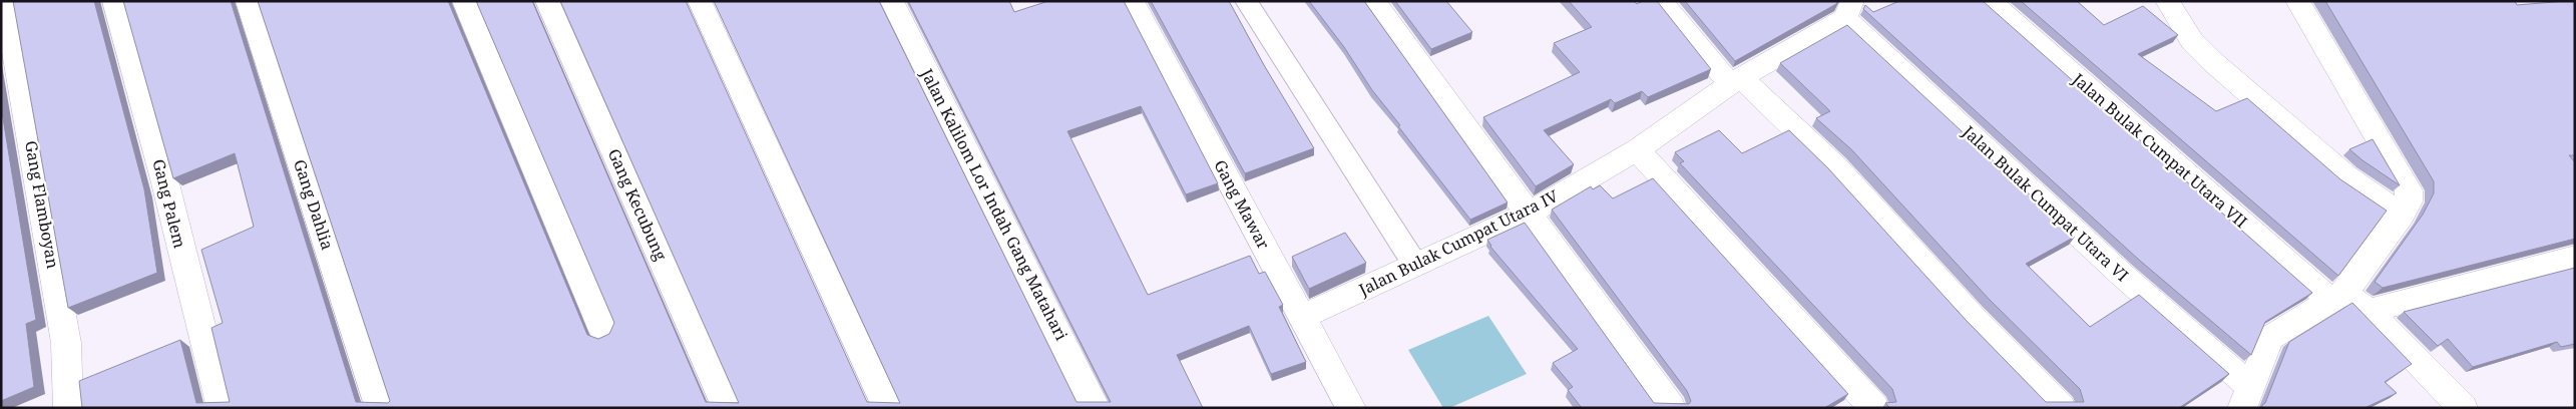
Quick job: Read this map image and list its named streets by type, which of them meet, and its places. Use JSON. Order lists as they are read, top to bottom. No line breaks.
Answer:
{"streets":{"street":["Jalan Bulak Cumpat Utara VII","Gang Palem","Jalan Bulak Cumpat Utara VI","Gang Flamboyan","Gang Dahlia","Gang Kecubung","Jalan Kalilom Lor Indah Gang Matahari","Gang Mawar","Jalan Bulak Cumpat Utara IV"]},"crossings":[["Jalan Bulak Cumpat Utara VI","Jalan Bulak Cumpat Utara IV"],["Gang Mawar","Jalan Bulak Cumpat Utara IV"]]}
